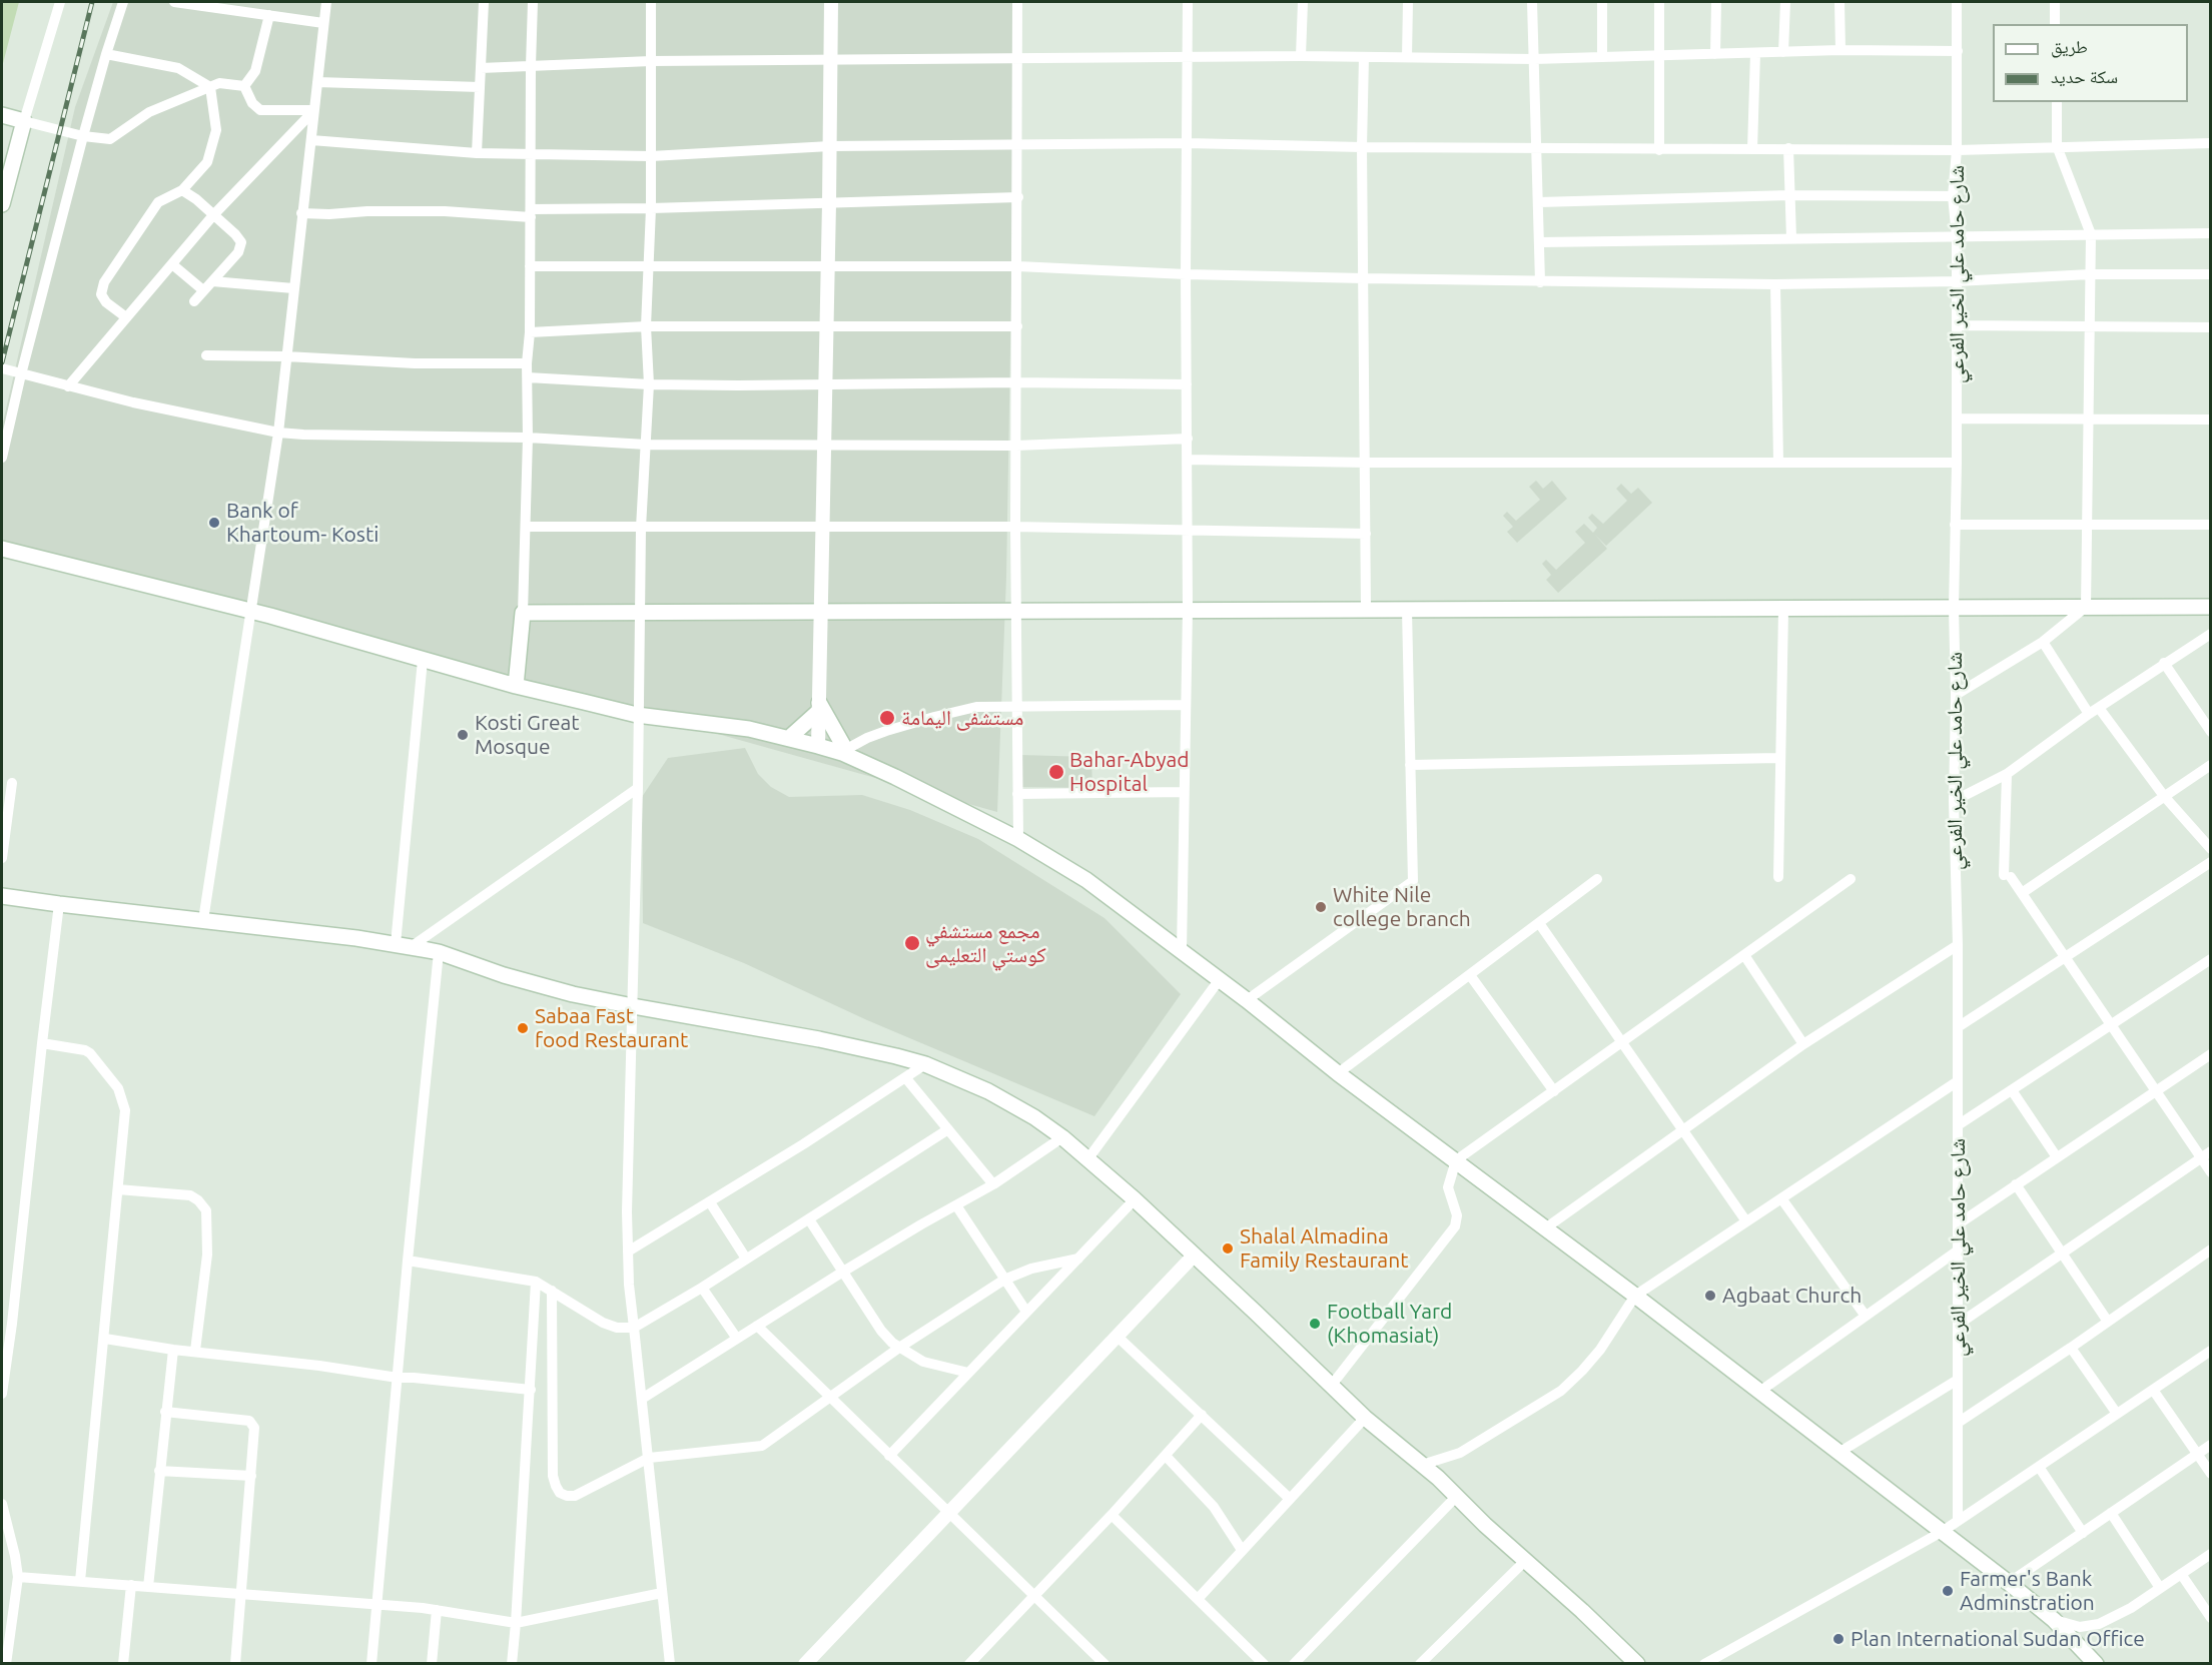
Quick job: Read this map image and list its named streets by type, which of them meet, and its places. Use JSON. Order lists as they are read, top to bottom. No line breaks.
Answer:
{"streets":{"street":["شارع حامد علي الخير الفرعي"]},"places":["Bank of Khartoum- Kosti","مستشفى اليمامة","Kosti Great Mosque","Bahar-Abyad Hospital","White Nile college branch","مجمع مستشفي كوستي التعليمى","Sabaa Fast food Restaurant","Shalal Almadina Family Restaurant","Agbaat Church","Football Yard (Khomasiat)","Farmer's Bank Adminstration","Plan International Sudan Office"],"legend":["طريق","سكة حديد"]}
